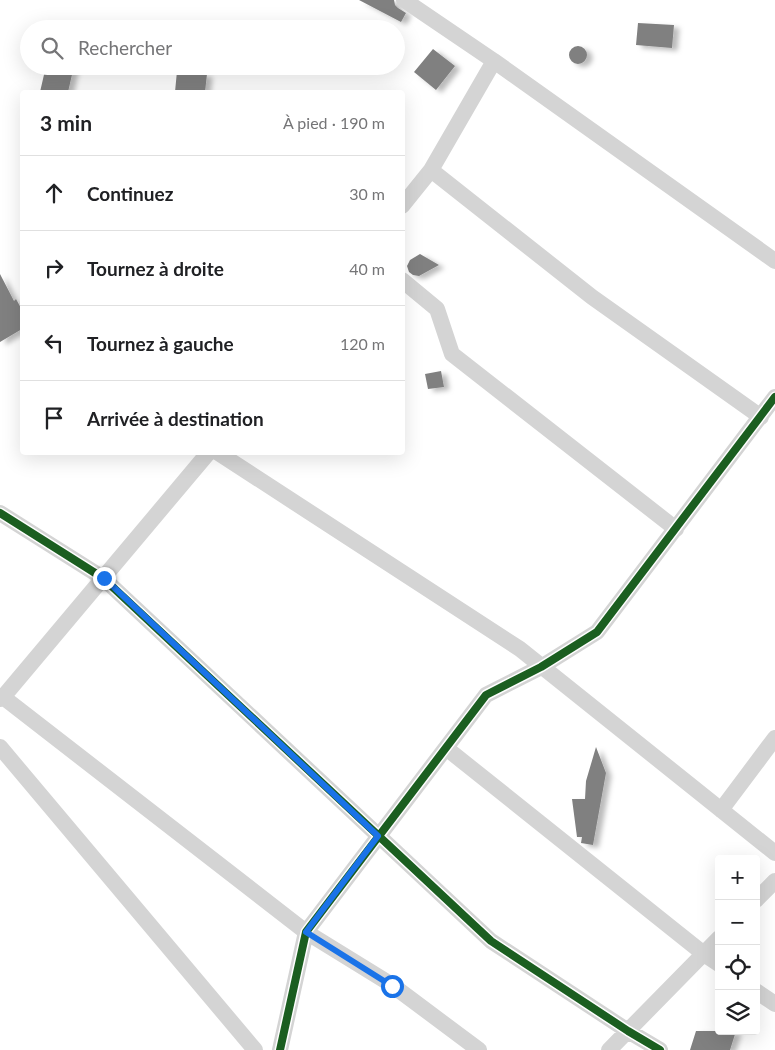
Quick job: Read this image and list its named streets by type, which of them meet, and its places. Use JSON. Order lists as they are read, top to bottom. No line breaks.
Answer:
{"page":{"search":"Rechercher","heading":["3 min","À pied · 190 m"],"list":[["Continuez","30 m"],["Tournez à droite","40 m"],["Tournez à gauche","120 m"],"Arrivée à destination"],"map_buttons":["+","−"]}}
